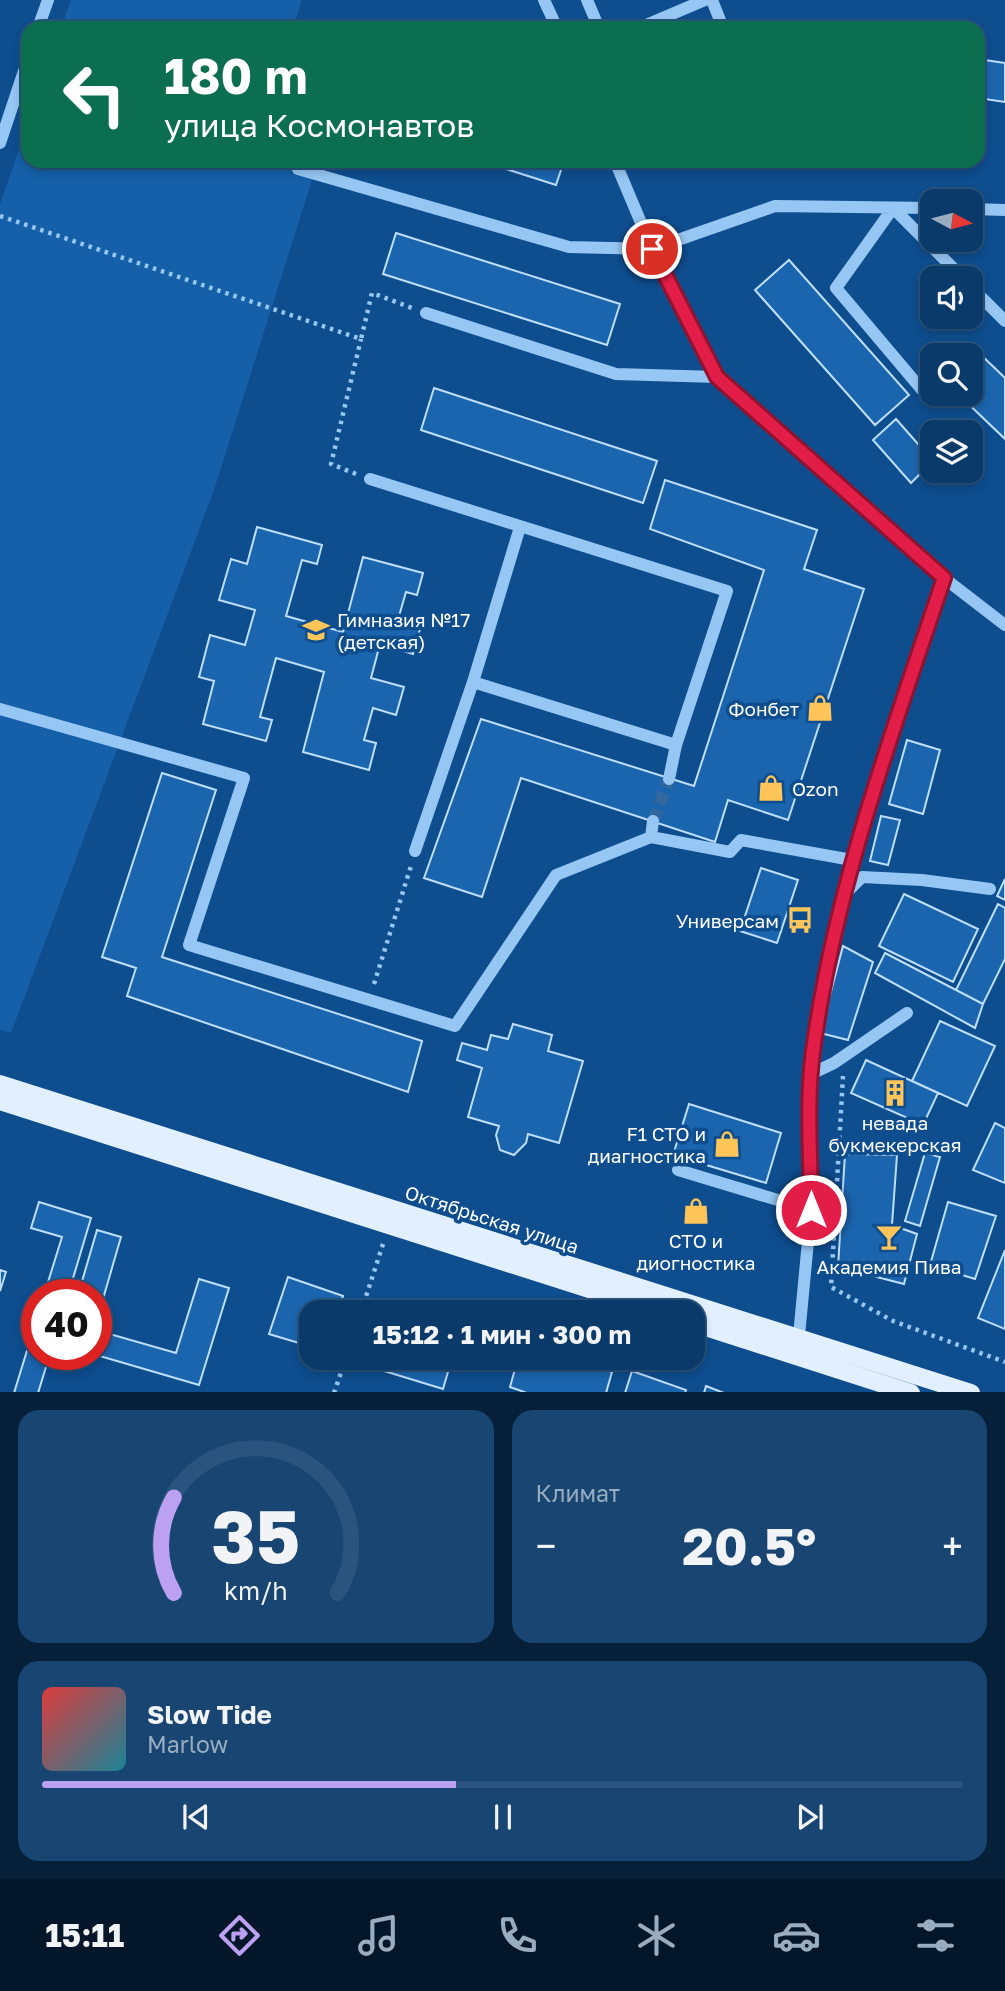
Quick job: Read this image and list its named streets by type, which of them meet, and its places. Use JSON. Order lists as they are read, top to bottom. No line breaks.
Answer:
{"streets":{"main road":["Октябрьская улица"]},"places":{"school or university":["Гимназия №17 (детская)"],"shop":["Фонбет","Ozon","F1 СТО и диагностика","СТО и диогностика"],"bus stop":["Универсам"],"building":["невада букмекерская"],"bar":["Академия Пива"]},"north":"right","page":{"turn":["180 m","улица Космонавтов"],"limit":"40","trip":"15:12 · 1 мин · 300 m","tile":"Климат","heat":["−","20.5°","+"],"song":["Slow Tide","Marlow"],"tabs":"15:11","gauge":["35","km/h"]}}
